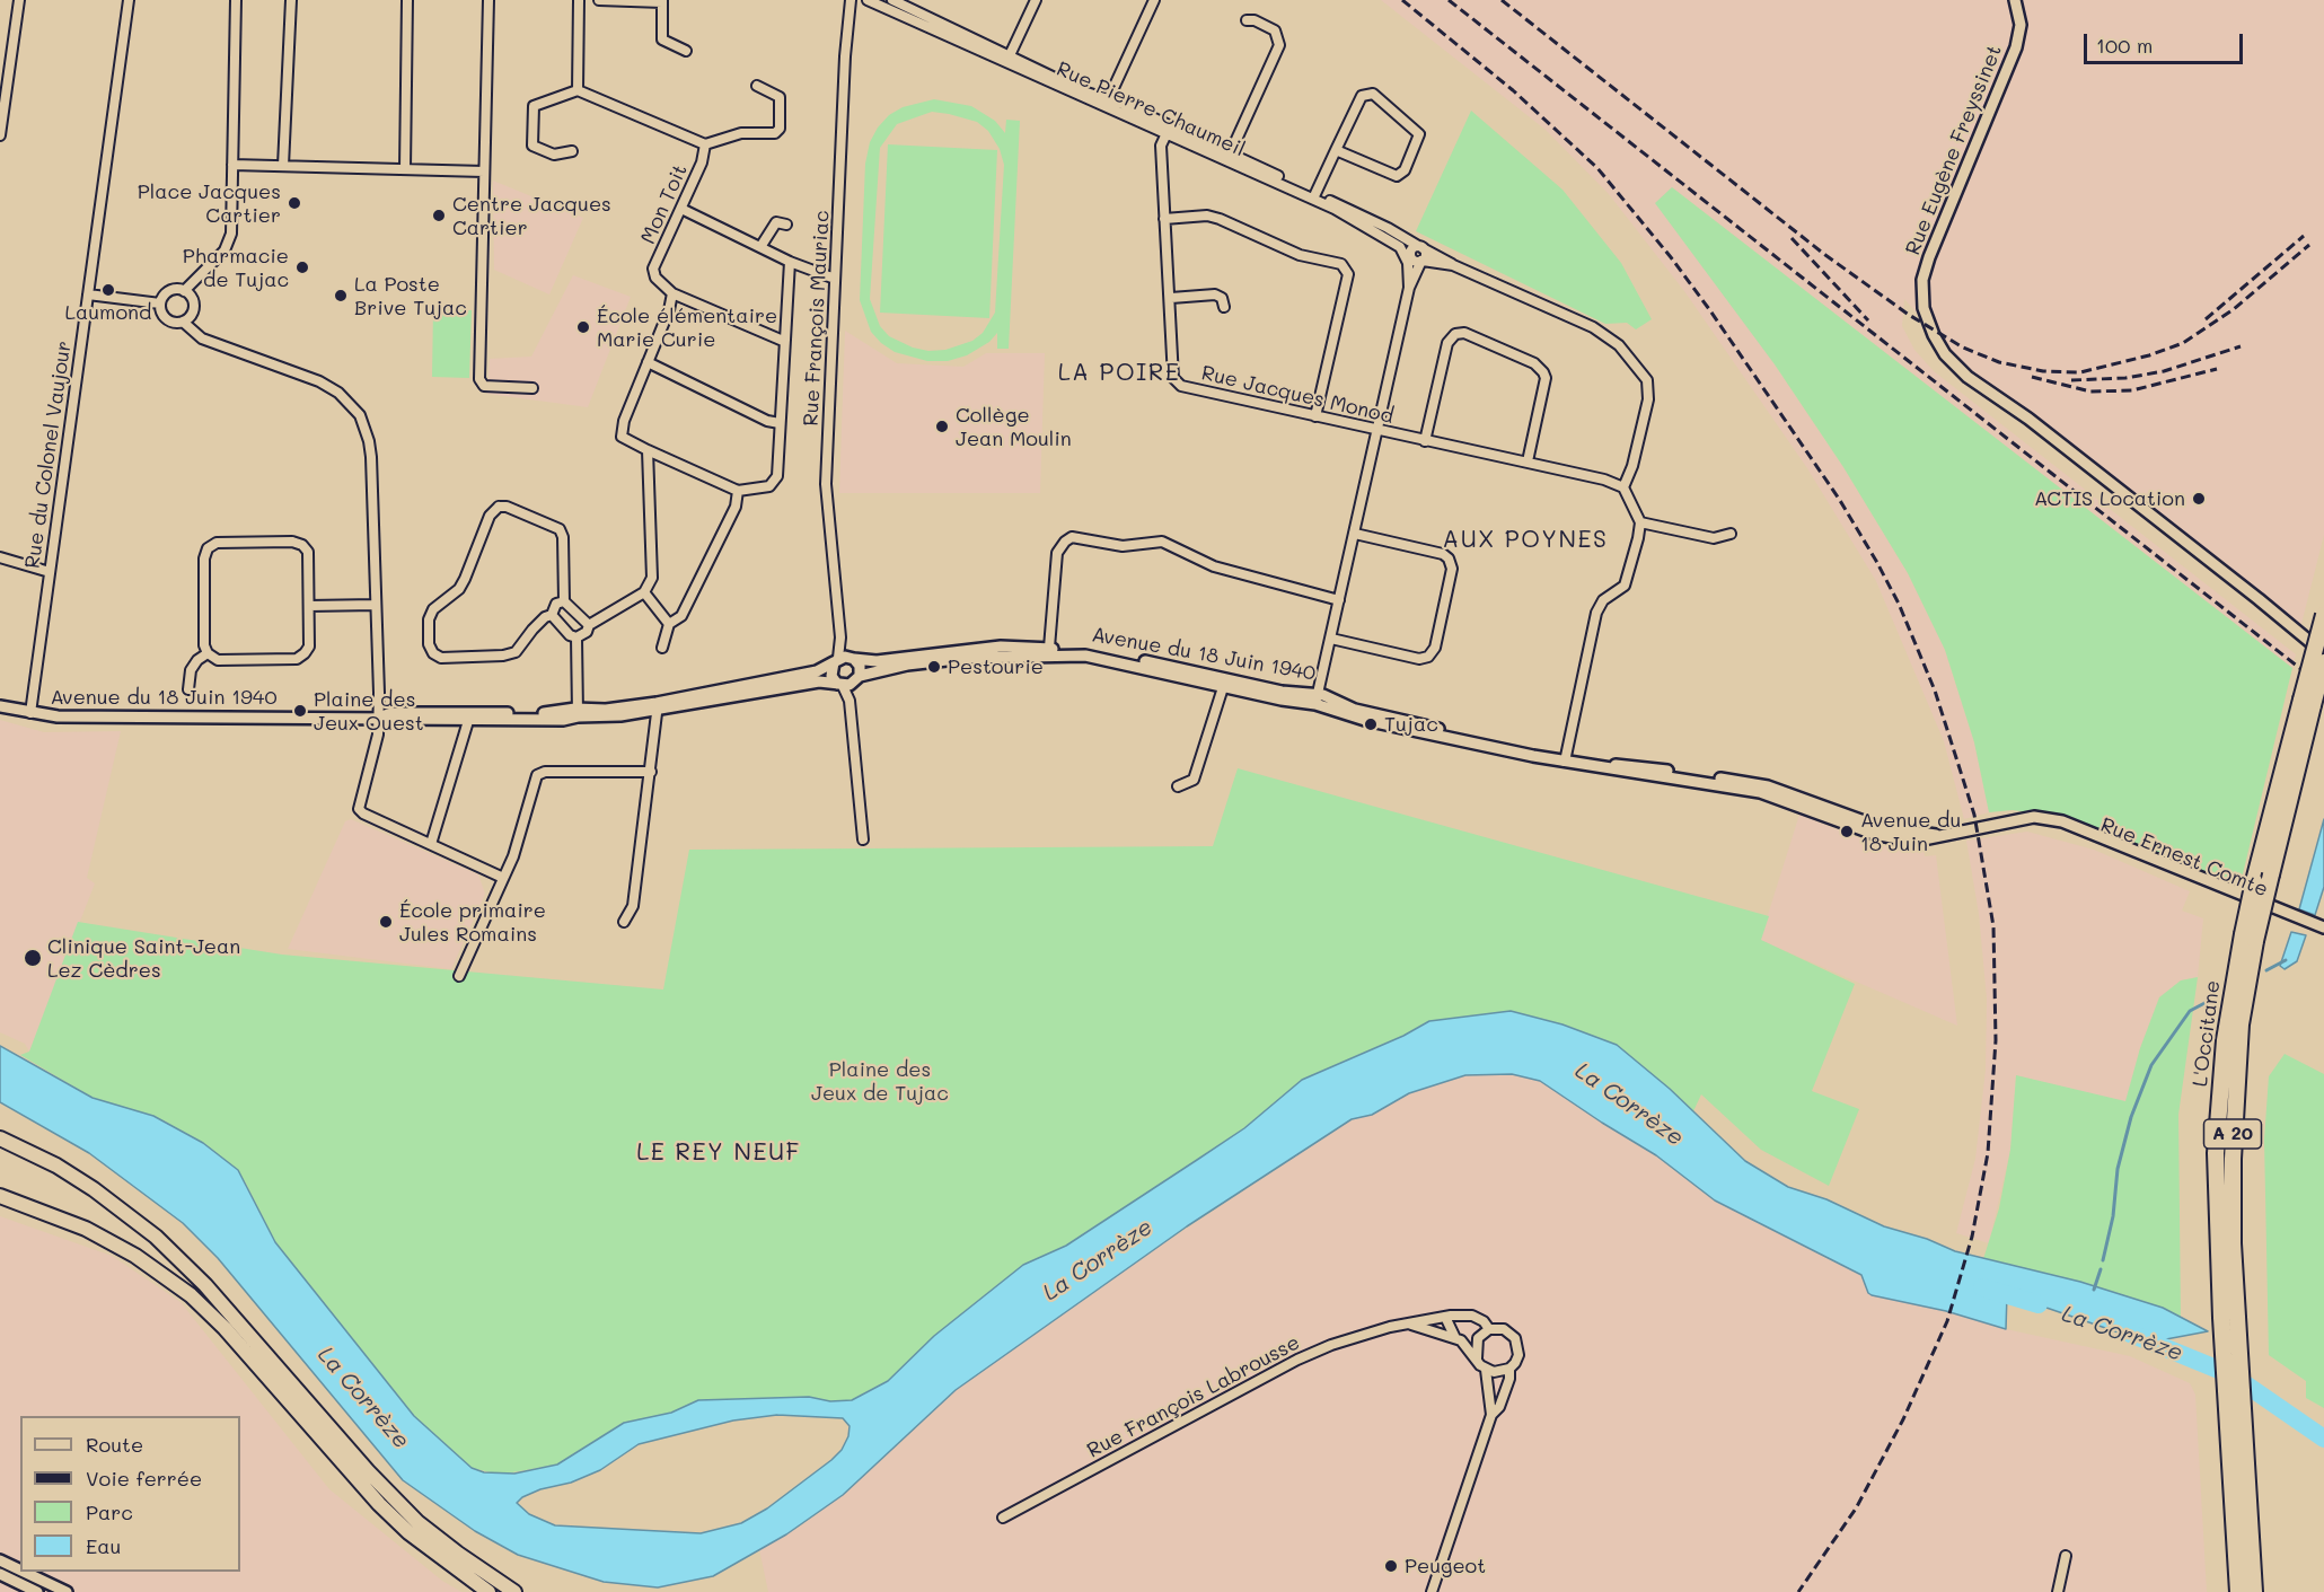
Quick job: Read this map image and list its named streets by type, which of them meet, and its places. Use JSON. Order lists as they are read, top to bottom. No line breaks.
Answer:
{"streets":{"highway":["L'Occitane","A 20"],"street":["Rue Pierre Chaumeil","Rue Eugène Freyssinet","Mon Toit","Rue François Mauriac","Rue Jacques Monod","Rue du Colonel Vaujour","Avenue du 18 Juin 1940","Rue Ernest Comte","Rue François Labrousse"]},"crossings":[["Rue Pierre Chaumeil","Rue Jacques Monod"],["Rue François Mauriac","Avenue du 18 Juin 1940"],["Rue du Colonel Vaujour","Avenue du 18 Juin 1940"],["Avenue du 18 Juin 1940","Rue Ernest Comte"]],"districts":["LA POIRE","AUX POYNES","LE REY NEUF"],"water":["La Corrèze"],"parks":["Plaine des Jeux de Tujac"],"places":["Place Jacques Cartier","Centre Jacques Cartier","Pharmacie de Tujac","Laumond","La Poste Brive Tujac","École élémentaire Marie Curie","Collège Jean Moulin","ACTIS Location","Pestourie","Plaine des Jeux Ouest","Tujac","Avenue du 18 Juin","École primaire Jules Romains","Clinique Saint-Jean Lez Cèdres","Peugeot"],"legend":["Route","Voie ferrée","Parc","Eau"],"scale_bar":"100 m"}
